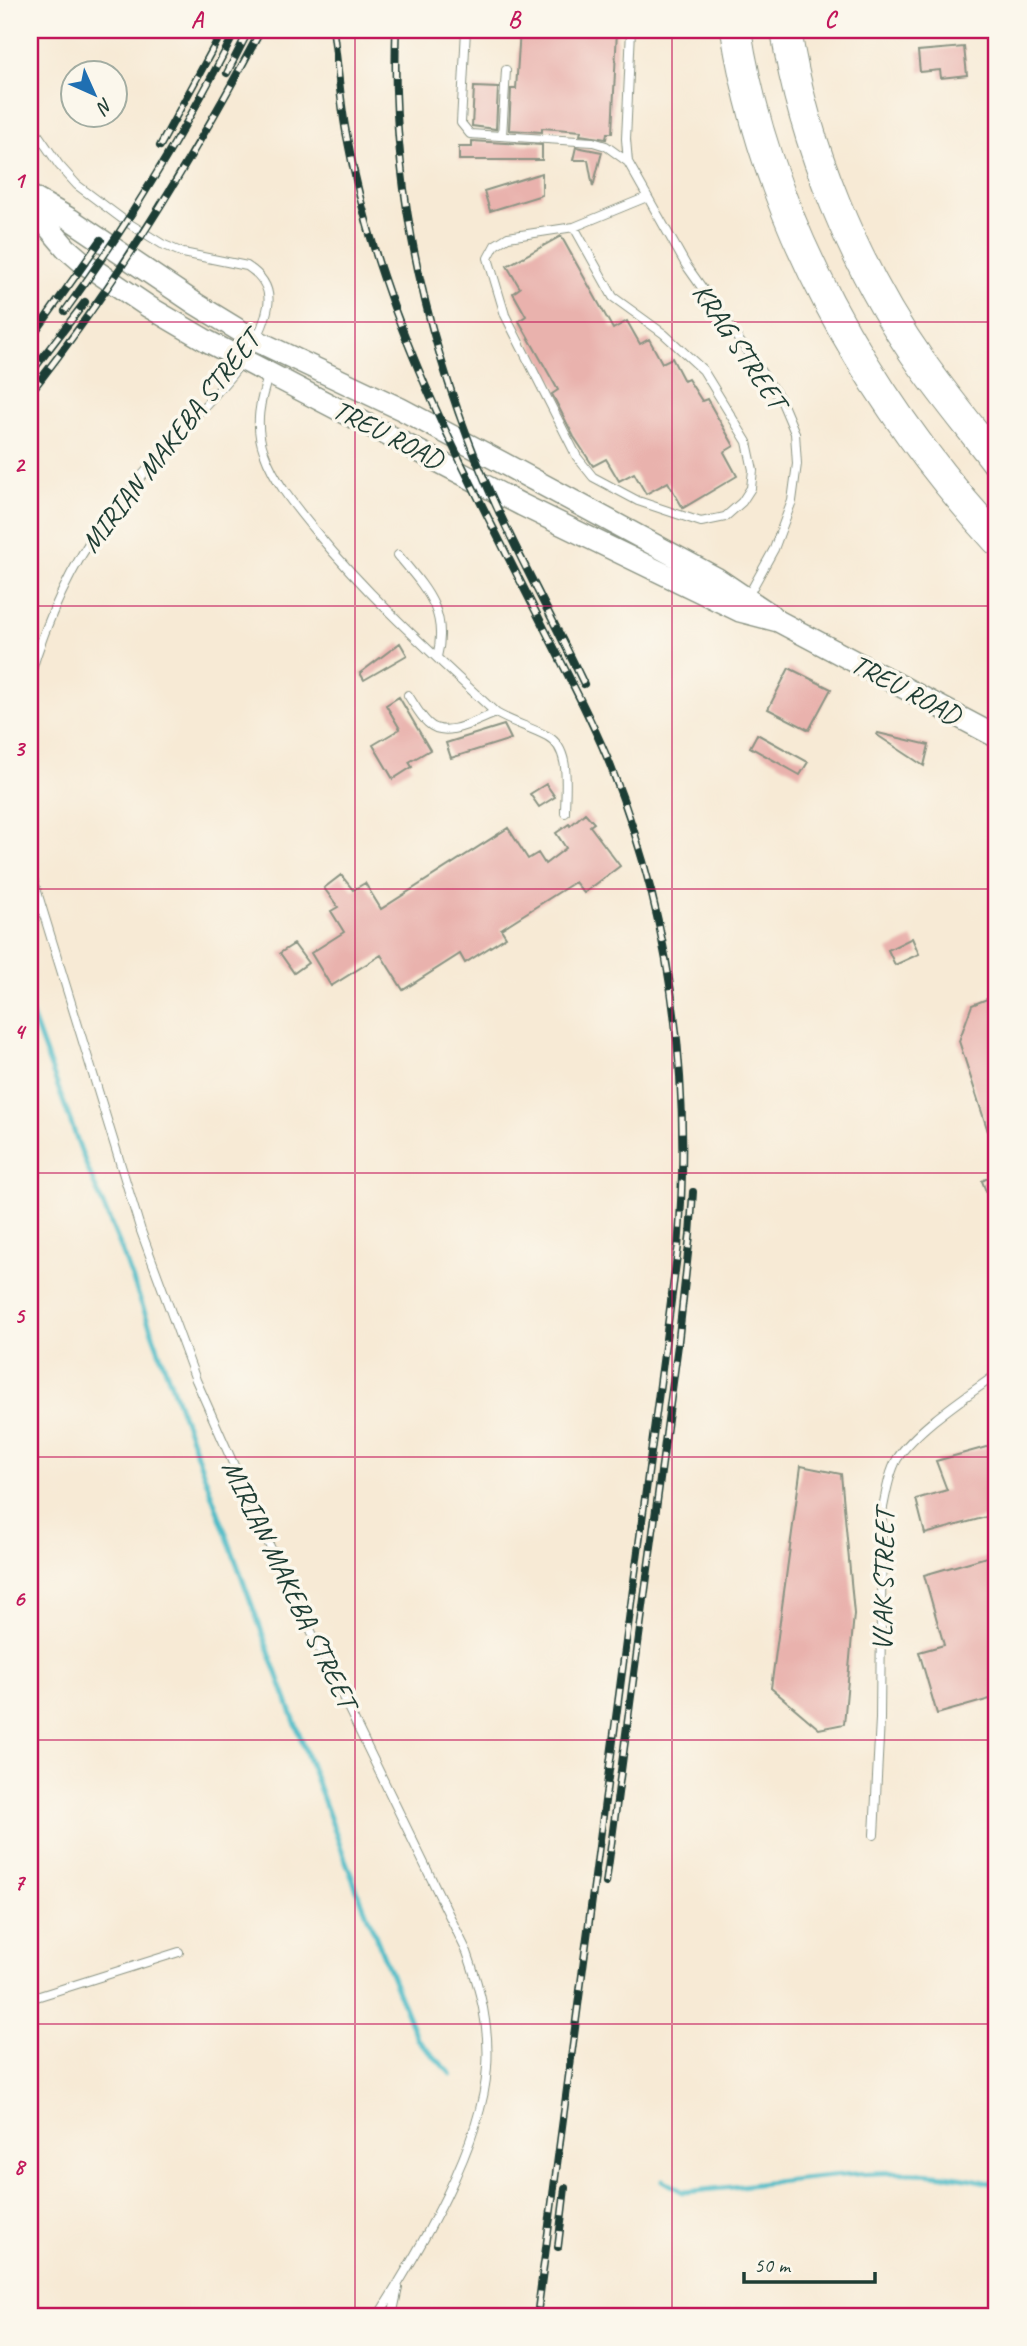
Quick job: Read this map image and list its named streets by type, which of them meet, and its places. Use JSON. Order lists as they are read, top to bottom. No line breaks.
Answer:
{"streets":{"street":["TREU ROAD"],"lane":["KRAG STREET","MIRIAN MAKEBA STREET","VLAK STREET"]},"crossings":[["KRAG STREET","TREU ROAD"],["TREU ROAD","MIRIAN MAKEBA STREET"]],"scale_bar":"50 m","north":"bottom right","grid":{"columns":["A","B","C"],"rows":["1","2","3","4","5","6","7","8"]}}
